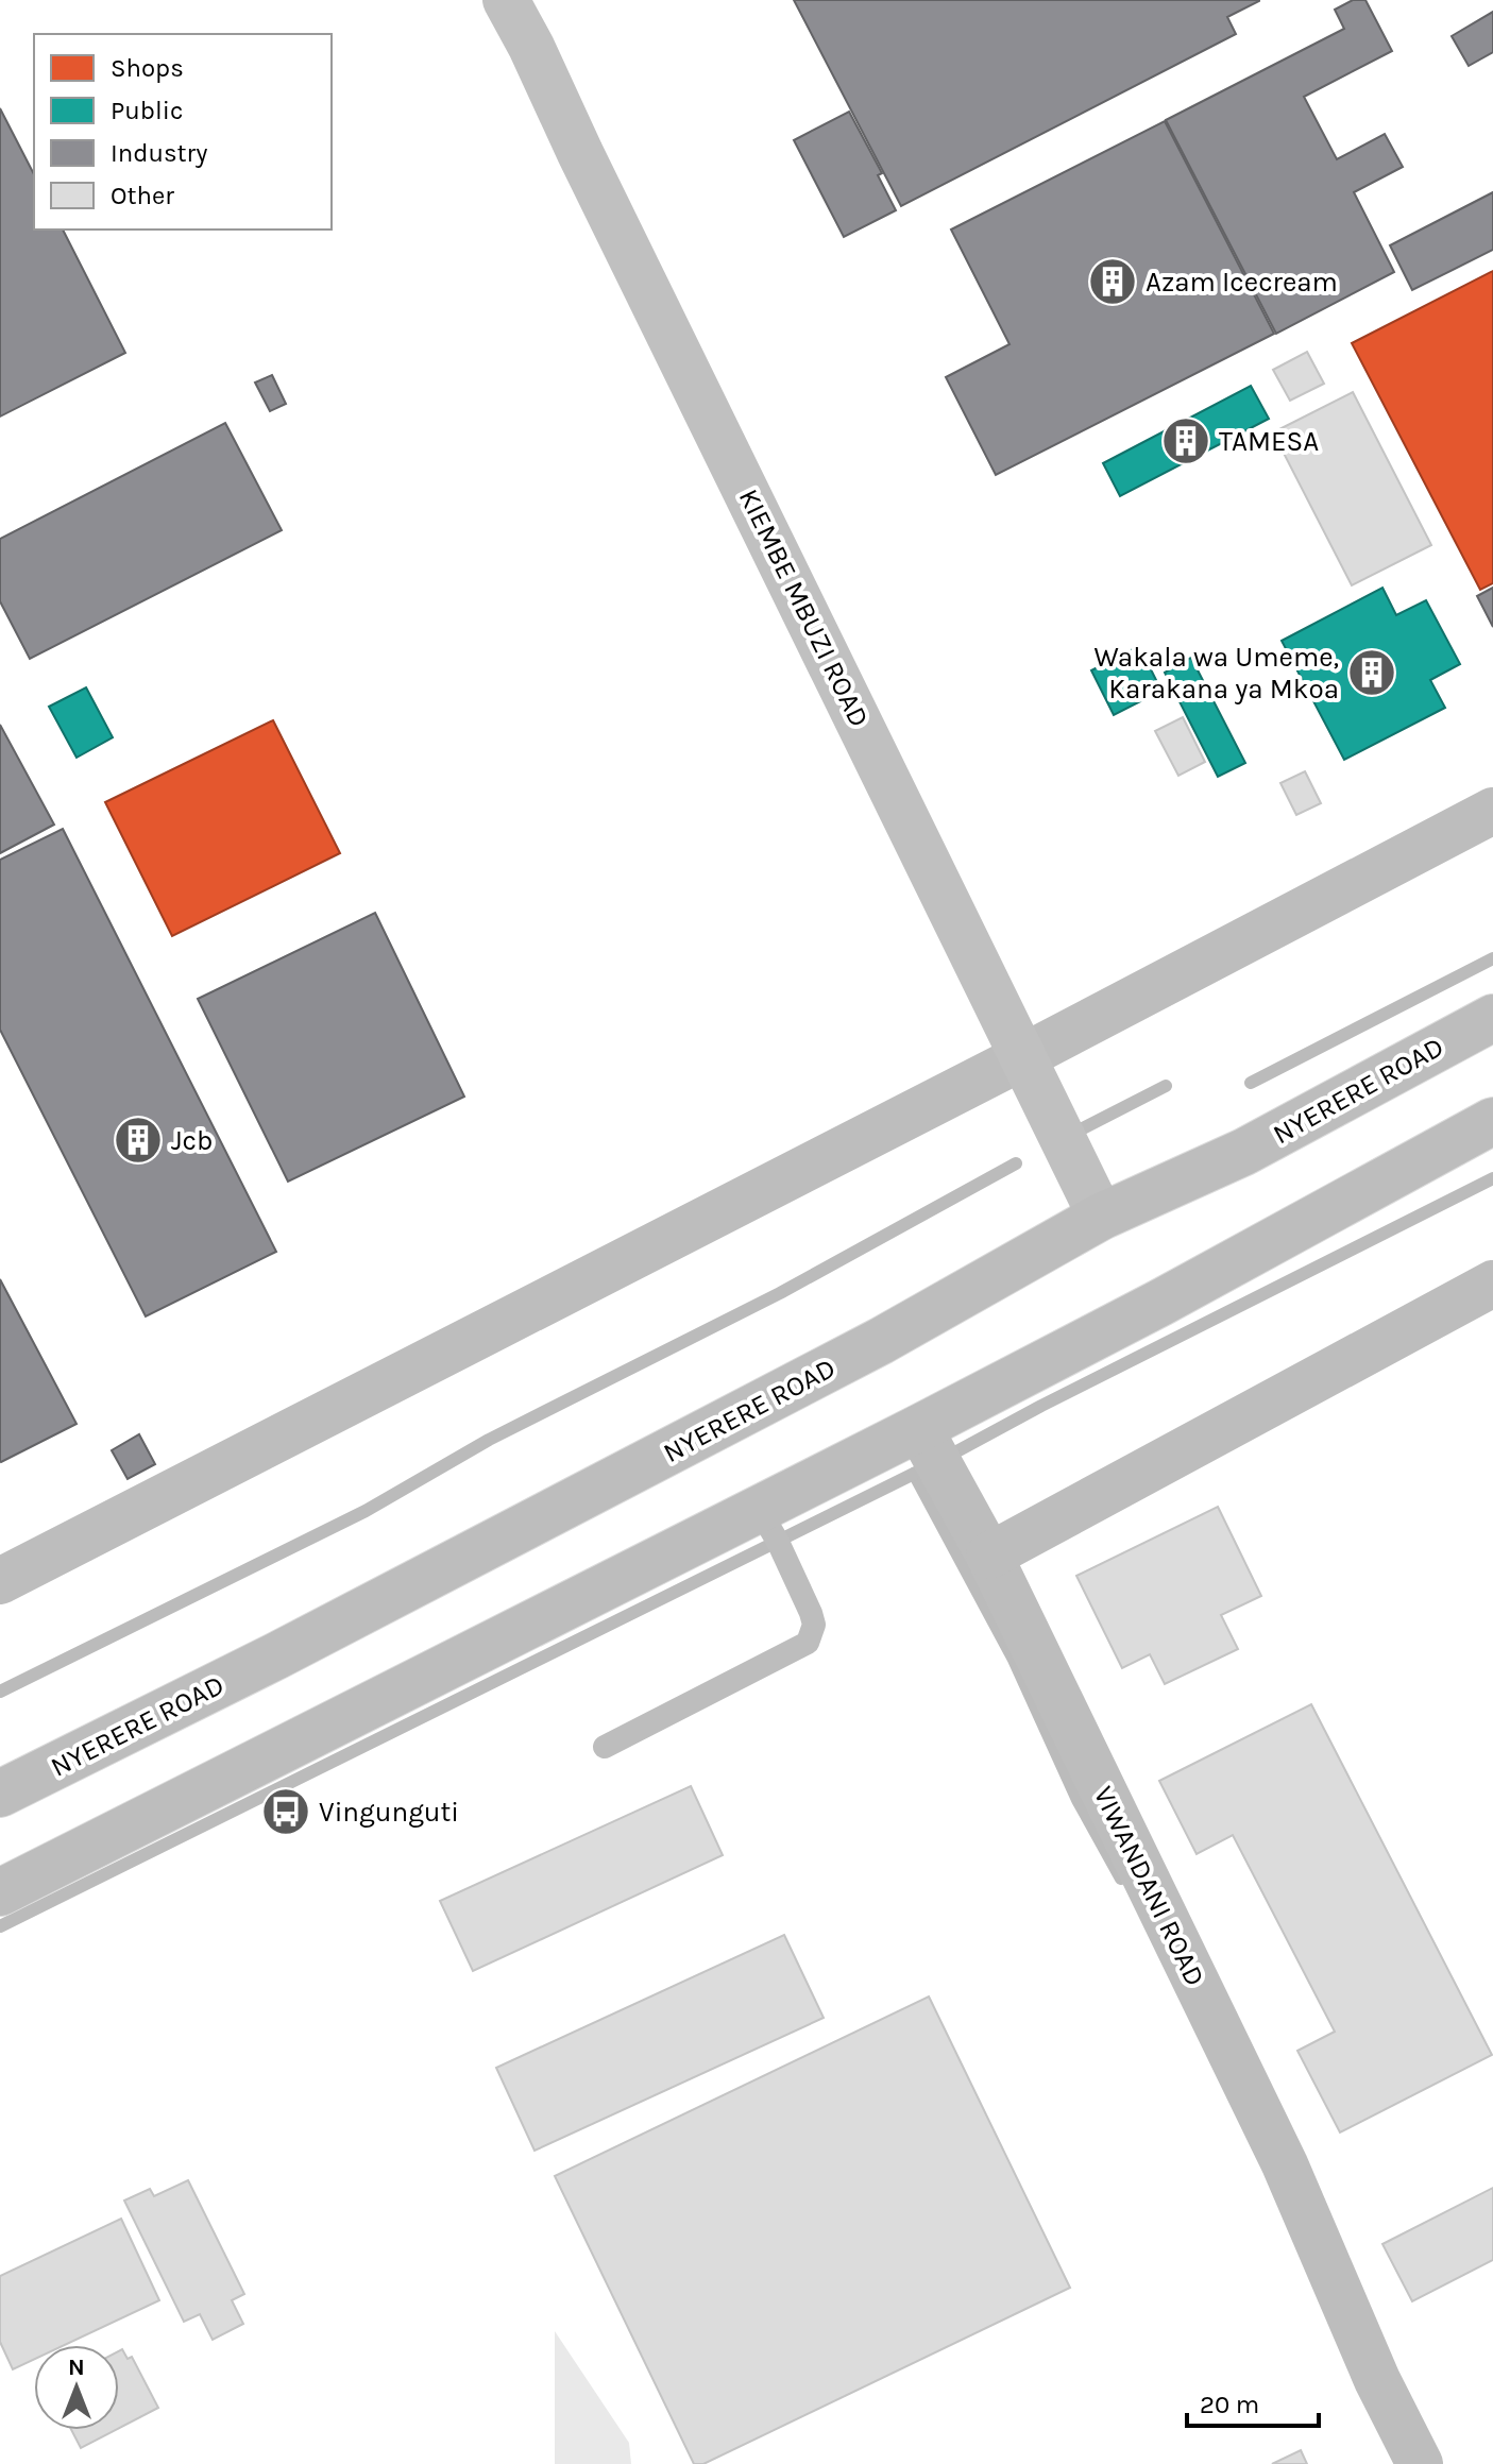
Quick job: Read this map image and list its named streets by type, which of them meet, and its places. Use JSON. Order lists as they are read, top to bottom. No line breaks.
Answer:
{"streets":{"main road":["KIEMBE MBUZI ROAD","NYERERE ROAD","VIWANDANI ROAD"]},"crossings":[["KIEMBE MBUZI ROAD","NYERERE ROAD"]],"places":{"building":["Azam Icecream","TAMESA","Wakala wa Umeme, Karakana ya Mkoa","Jcb"],"bus stop":["Vingunguti"]},"legend":["Shops","Public","Industry","Other"],"scale_bar":"20 m","north":"top"}
